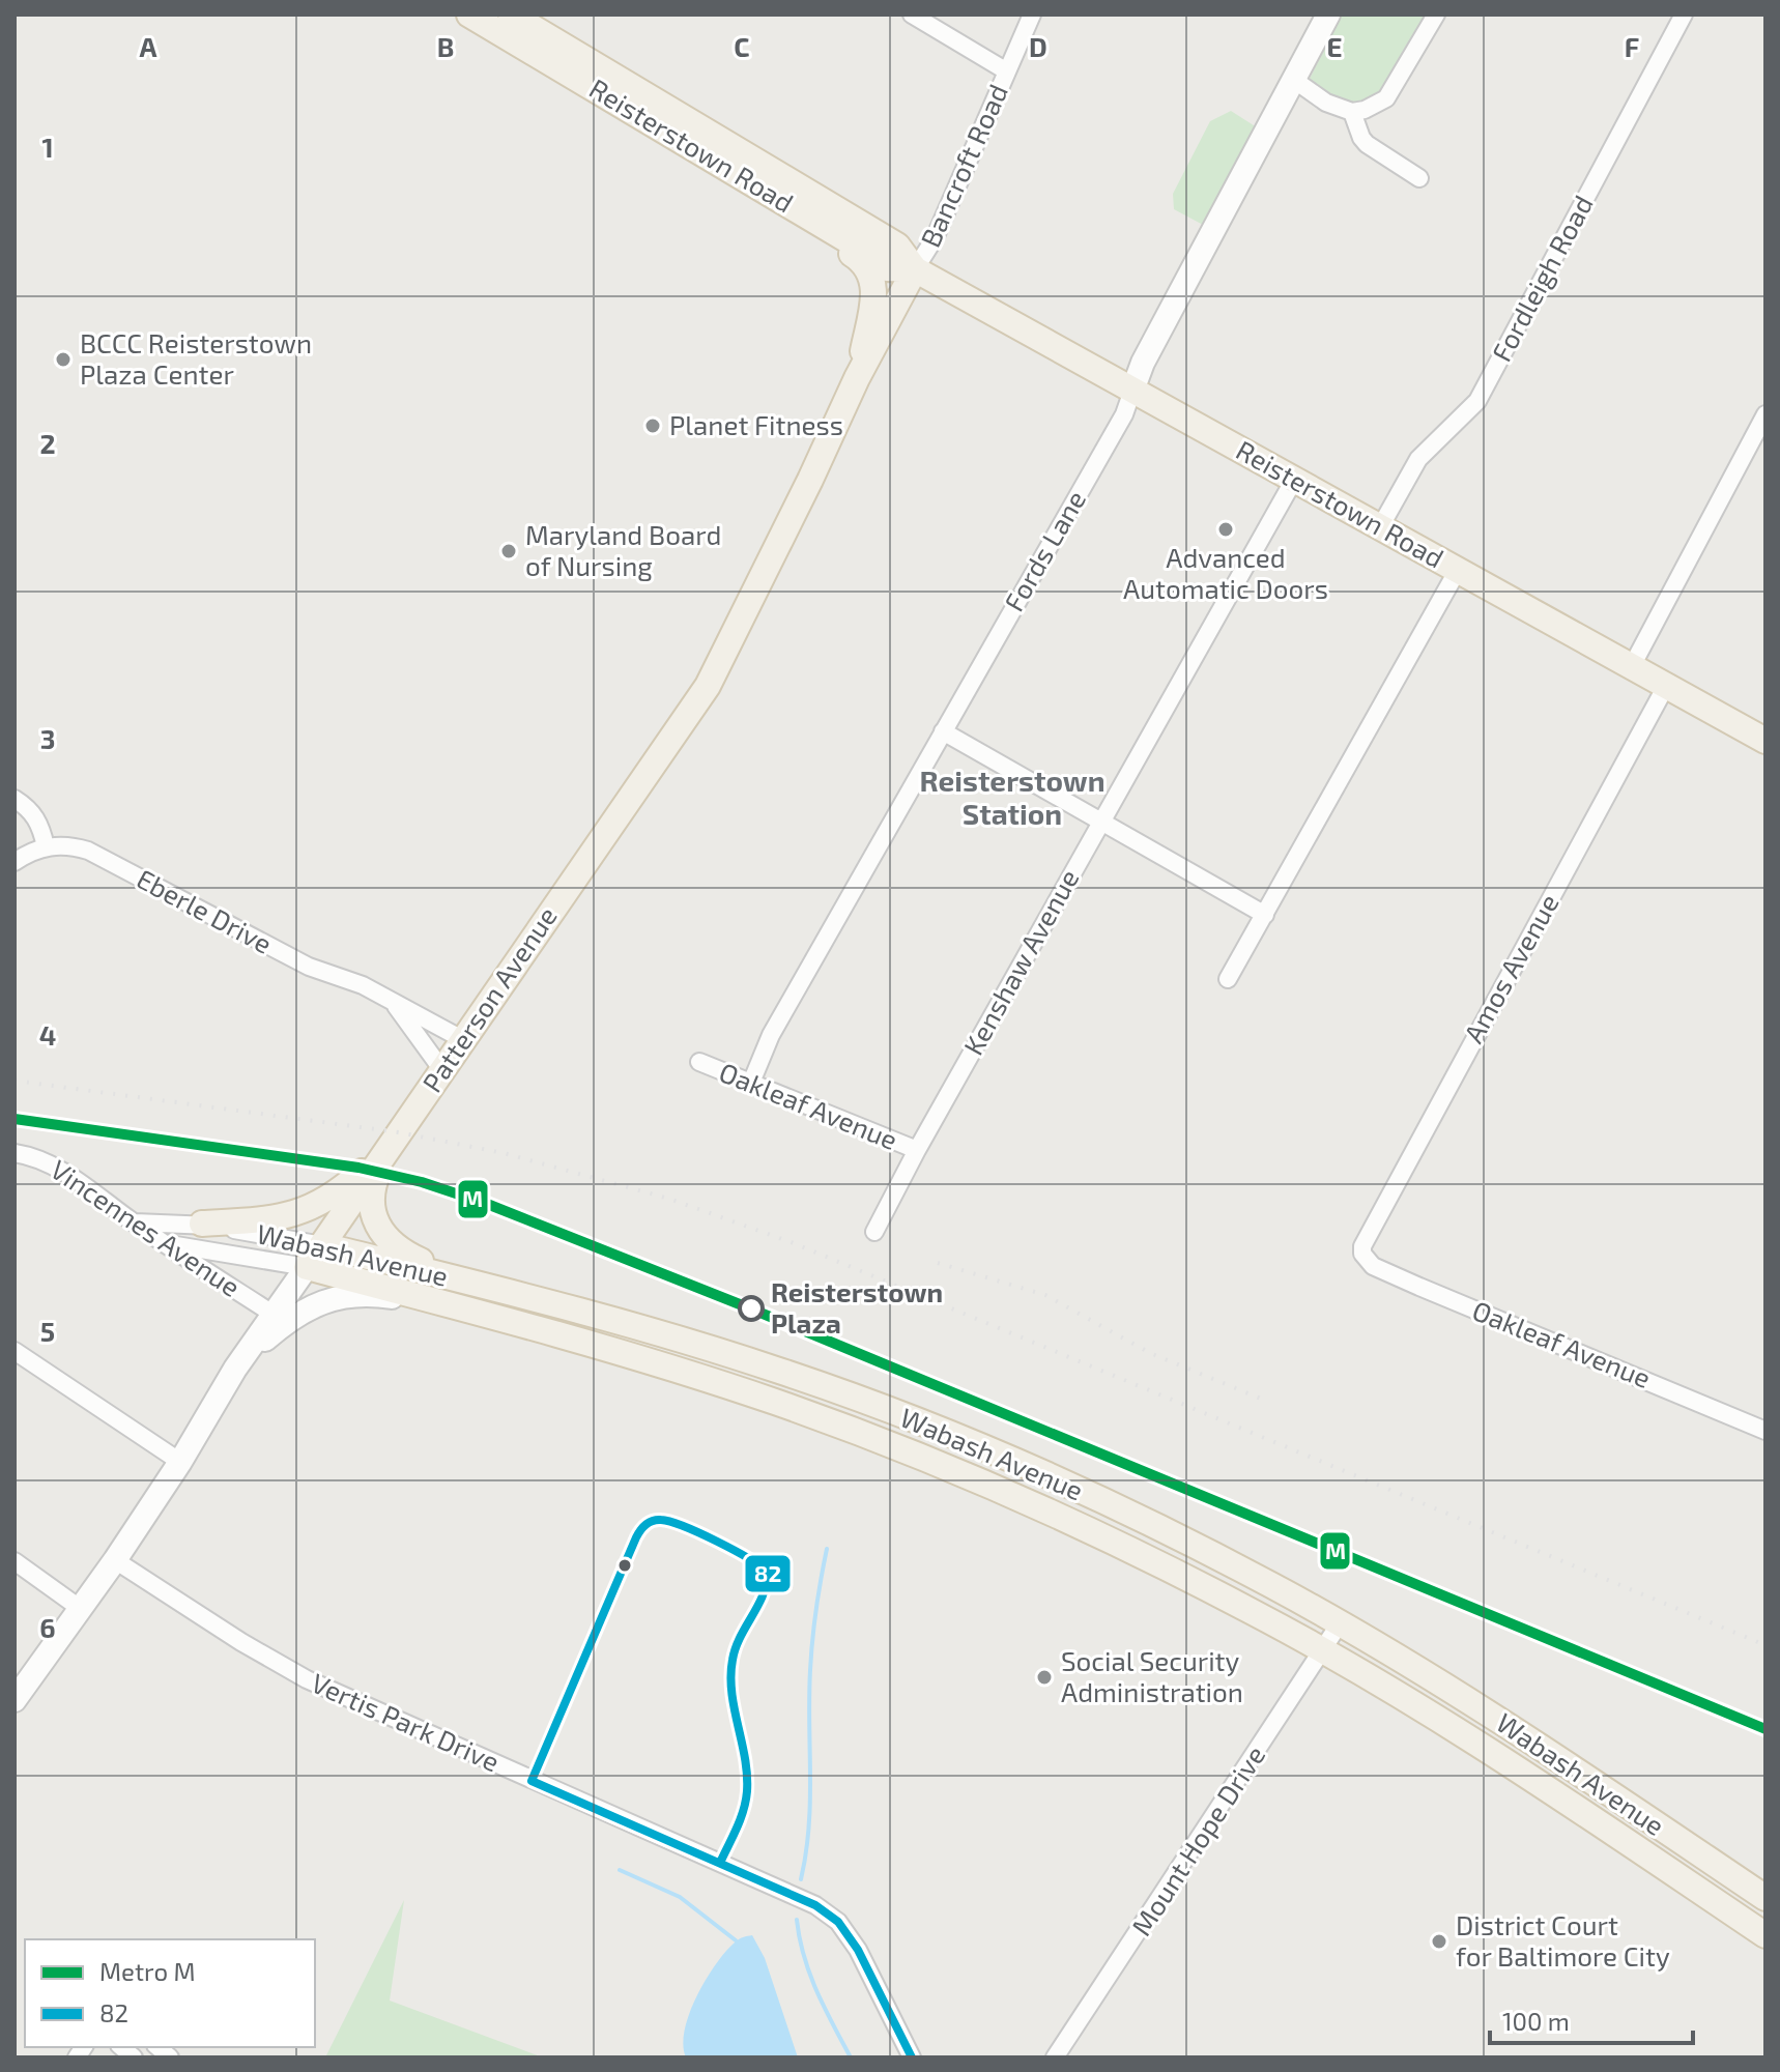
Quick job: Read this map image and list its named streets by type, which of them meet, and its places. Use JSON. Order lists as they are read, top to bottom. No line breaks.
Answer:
{"streets":{"main road":["Reisterstown Road","Fords Lane","Patterson Avenue","Wabash Avenue"],"street":["Bancroft Road","Fordleigh Road","Eberle Drive","Kenshaw Avenue","Amos Avenue","Oakleaf Avenue","Vincennes Avenue","Vertis Park Drive","Mount Hope Drive"]},"crossings":[["Reisterstown Road","Bancroft Road"],["Reisterstown Road","Fordleigh Road"],["Reisterstown Road","Fords Lane"],["Reisterstown Road","Kenshaw Avenue"],["Reisterstown Road","Amos Avenue"],["Reisterstown Road","Patterson Avenue"],["Bancroft Road","Patterson Avenue"],["Fords Lane","Oakleaf Avenue"],["Eberle Drive","Patterson Avenue"],["Kenshaw Avenue","Oakleaf Avenue"],["Amos Avenue","Oakleaf Avenue"],["Patterson Avenue","Vincennes Avenue"],["Patterson Avenue","Wabash Avenue"],["Patterson Avenue","Vertis Park Drive"],["Vincennes Avenue","Wabash Avenue"],["Wabash Avenue","Mount Hope Drive"]],"districts":["Reisterstown Station"],"places":["BCCC Reisterstown Plaza Center","Planet Fitness","Advanced Automatic Doors","Maryland Board of Nursing","Reisterstown Plaza","Social Security Administration","District Court for Baltimore City"],"lines":["metro line M","transit line 82"],"legend":["Metro M","82"],"scale_bar":"100 m","grid":{"columns":["A","B","C","D","E","F"],"rows":["1","2","3","4","5","6"]}}
